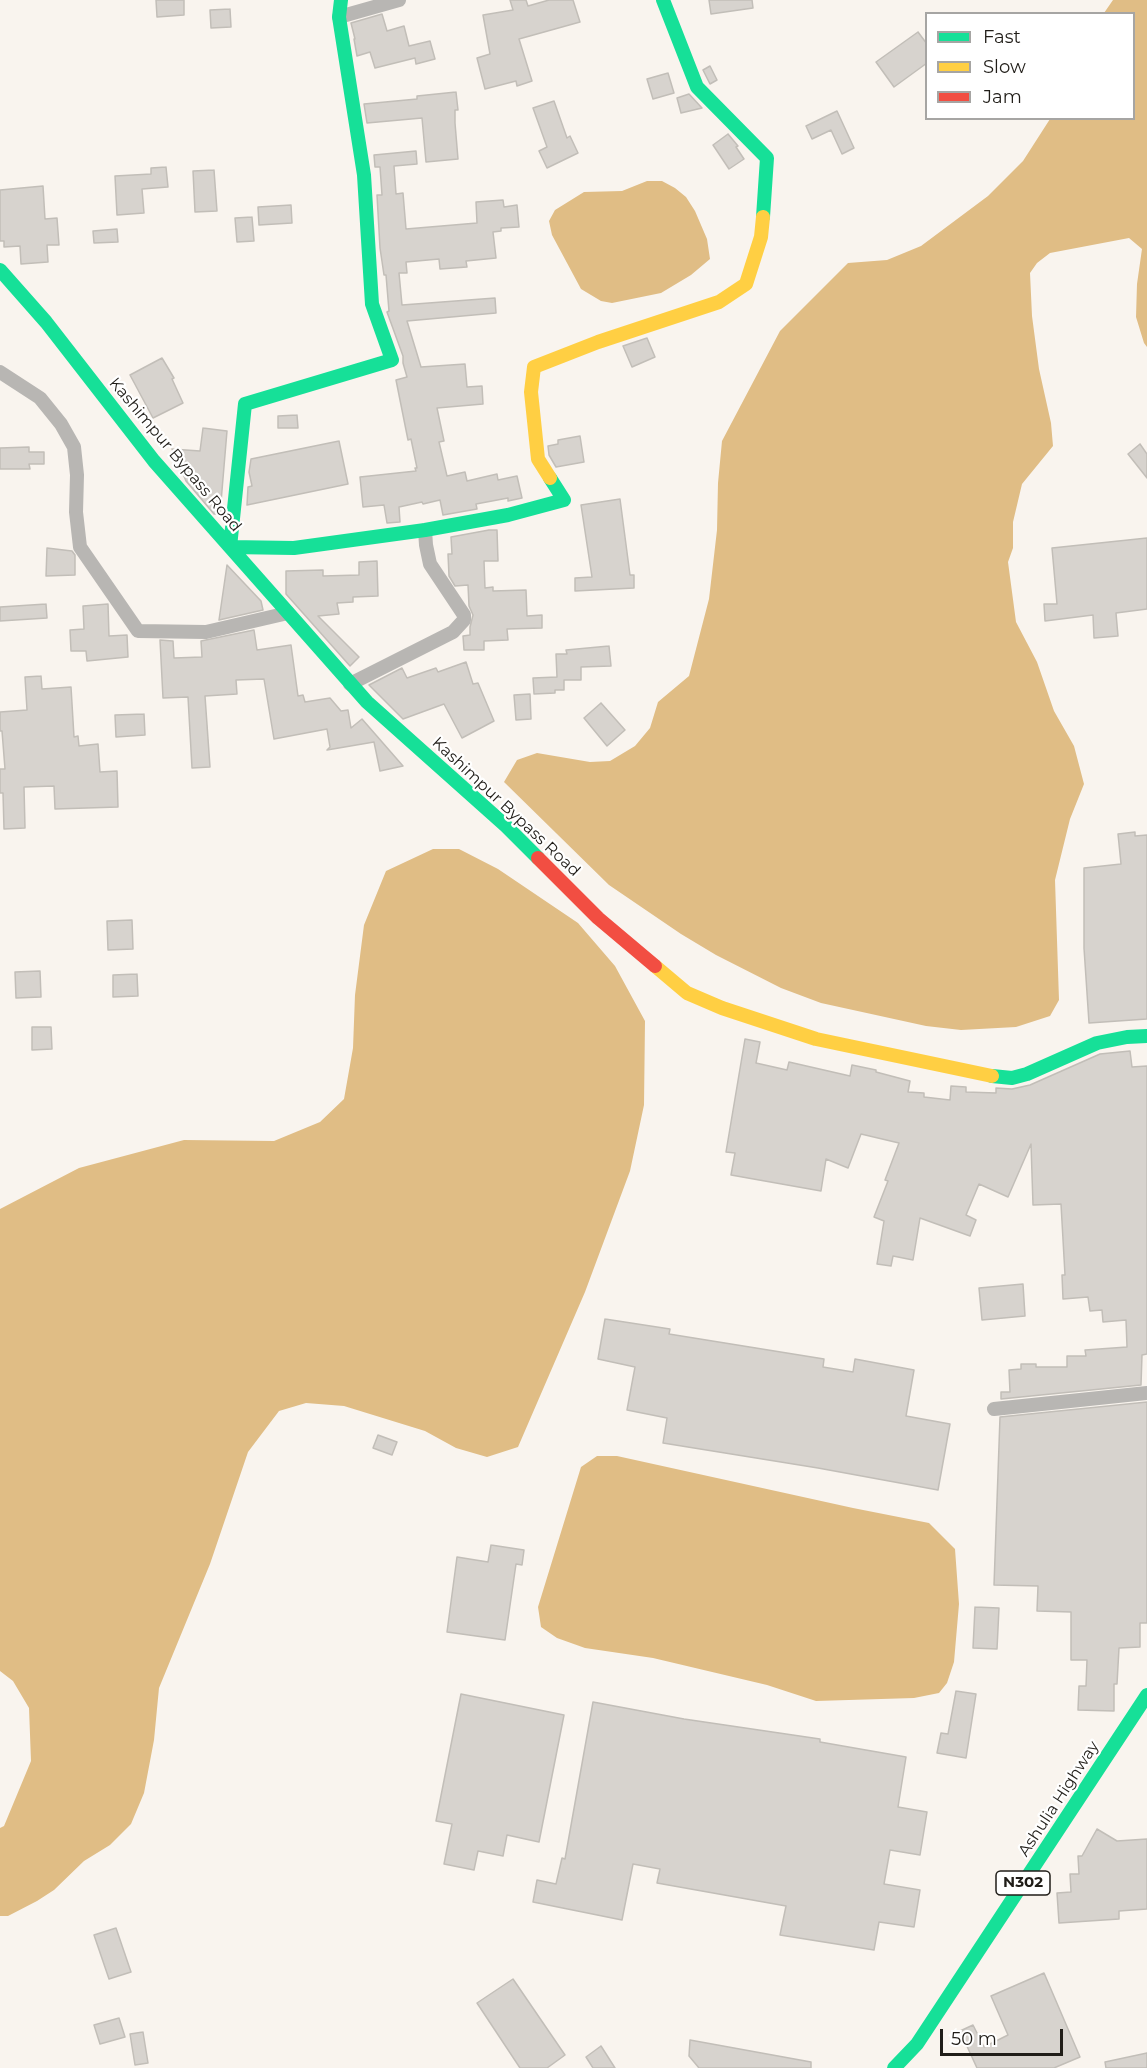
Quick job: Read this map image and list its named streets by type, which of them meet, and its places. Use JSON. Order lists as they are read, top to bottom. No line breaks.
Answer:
{"streets":{"main road":["Kashimpur Bypass Road","Ashulia Highway","N302"]},"legend":["Fast","Slow","Jam"],"scale_bar":"50 m"}
